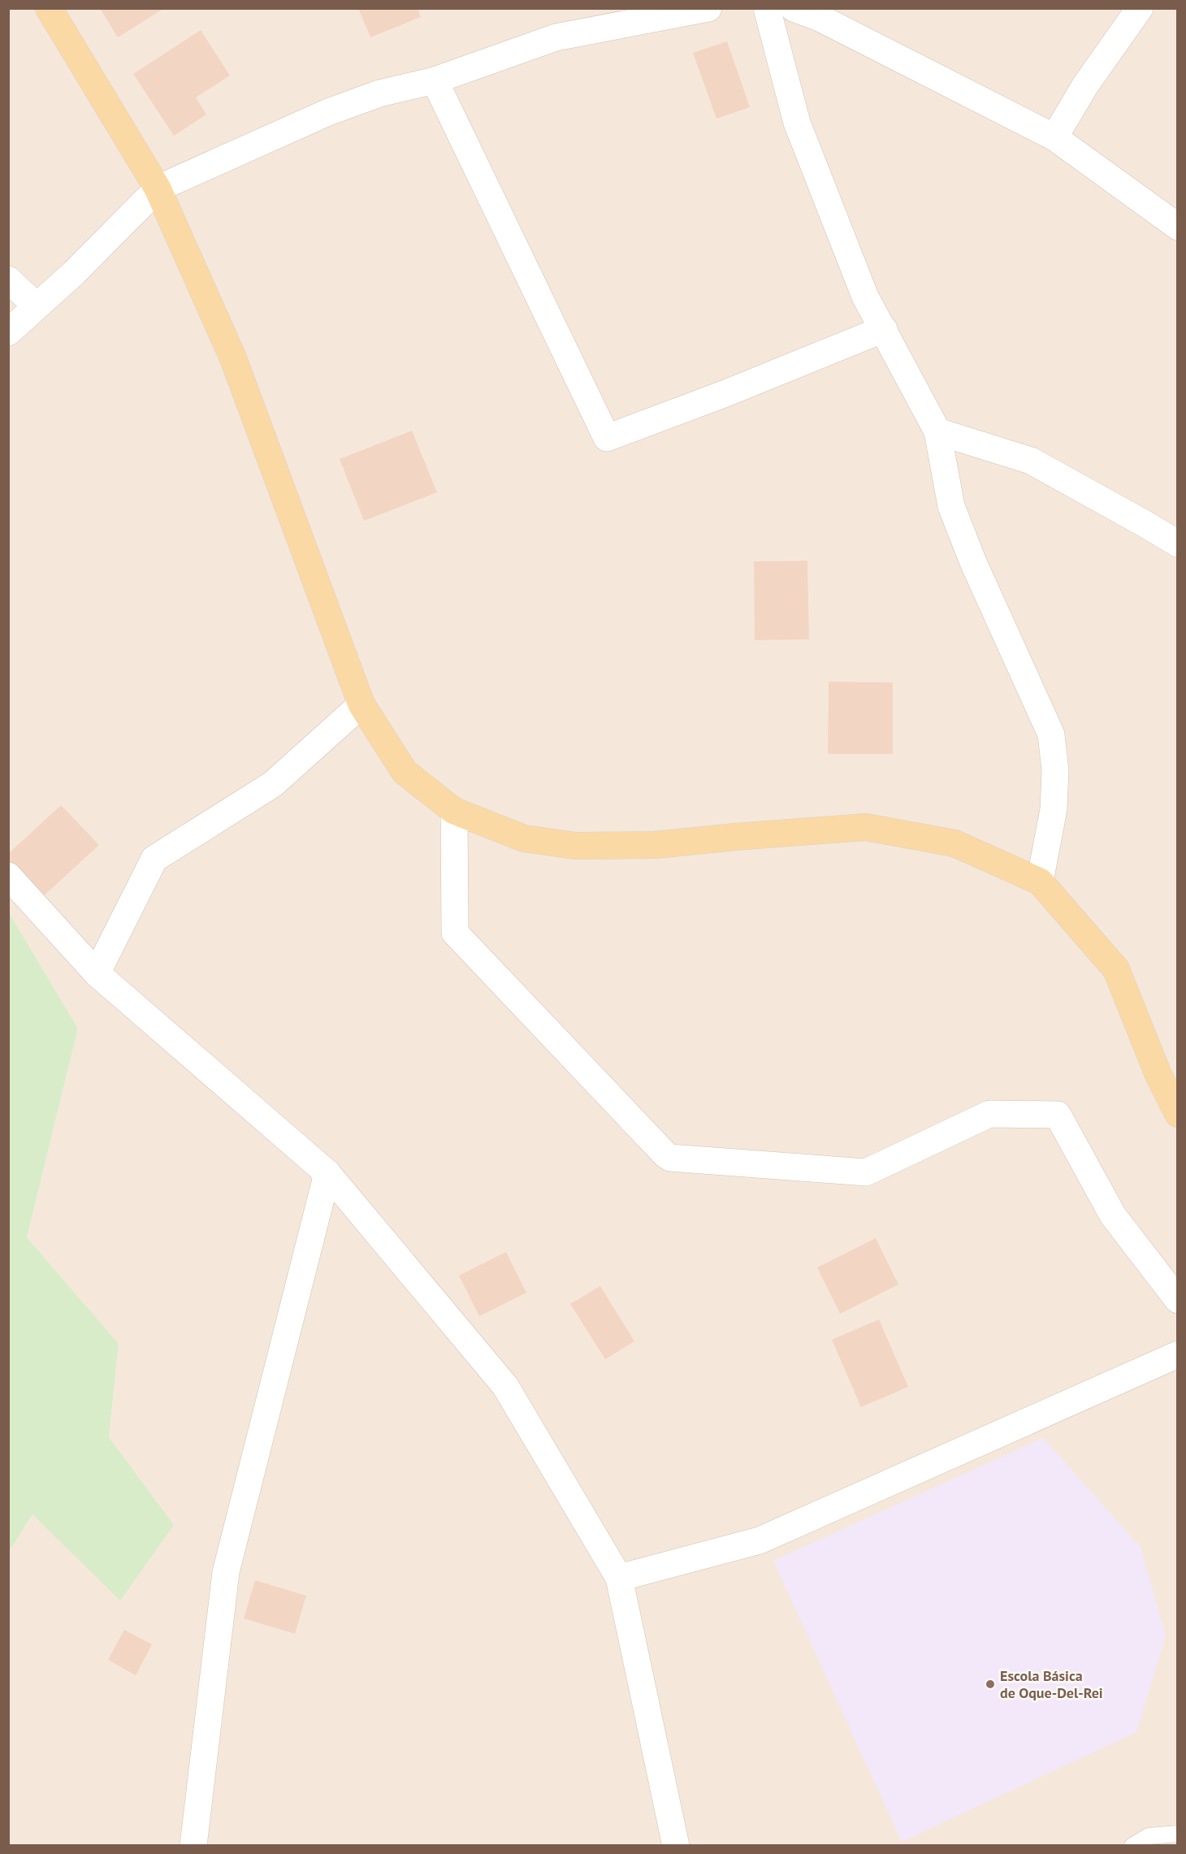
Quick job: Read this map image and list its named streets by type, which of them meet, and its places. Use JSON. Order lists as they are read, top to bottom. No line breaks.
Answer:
{"places":["Escola Básica de Oque-Del-Rei"]}
